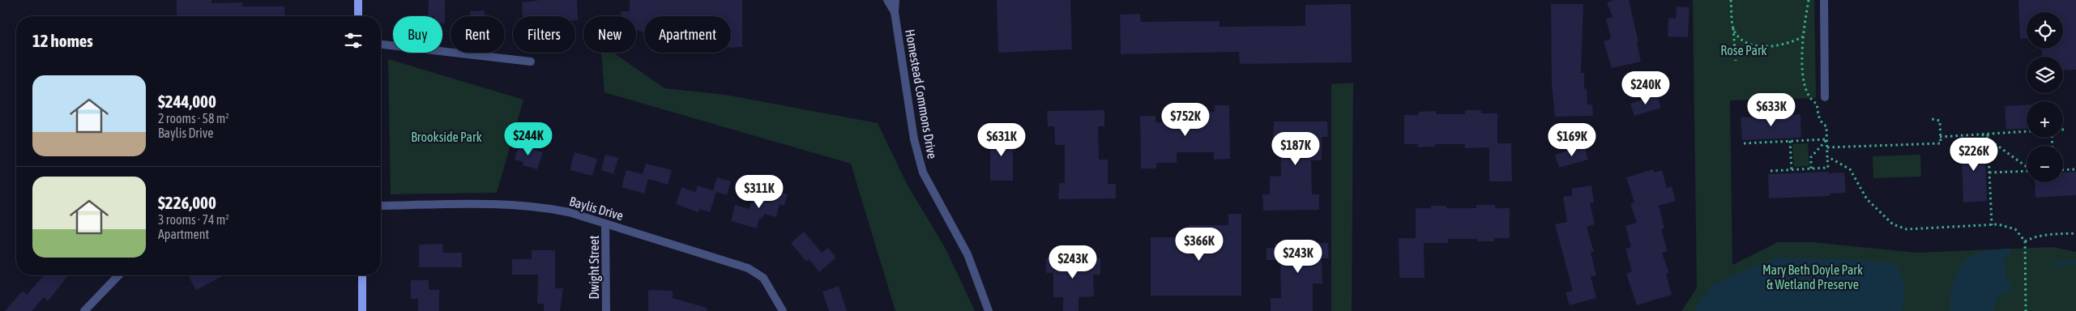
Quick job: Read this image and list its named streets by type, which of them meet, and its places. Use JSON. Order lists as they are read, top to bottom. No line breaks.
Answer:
{"streets":{"street":["Homestead Commons Drive","Baylis Drive","Dwight Street"]},"crossings":[["Baylis Drive","Dwight Street"]],"parks":["Rose Park","Brookside Park","Mary Beth Doyle Park & Wetland Preserve"],"page":{"map_buttons":["+","−"],"chip":["Buy","Rent","Filters","New","Apartment"],"heading":"12 homes","list":[{"name":"$244,000","note":"2 rooms · 58 m² · Baylis Drive"},{"name":"$226,000","note":"3 rooms · 74 m² · Apartment"}],"price":["$240K","$633K","$752K","$244K","$631K","$169K","$187K","$226K","$311K","$366K","$243K","$243K"]}}
